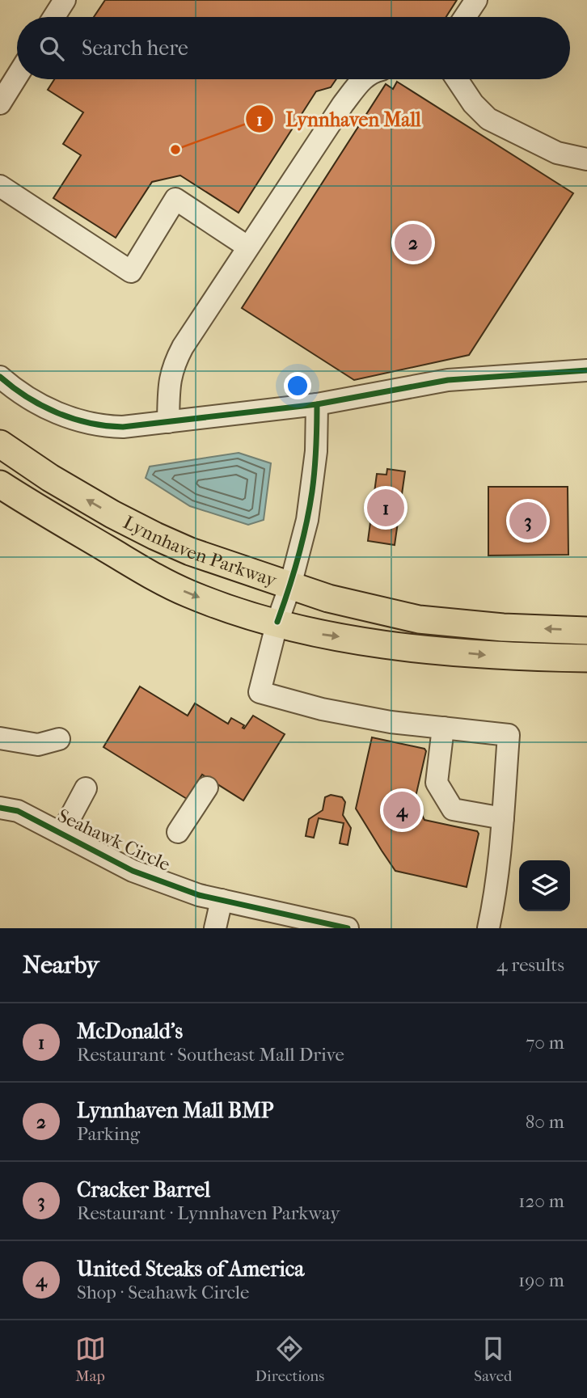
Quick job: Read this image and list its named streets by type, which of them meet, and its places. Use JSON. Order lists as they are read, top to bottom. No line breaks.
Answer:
{"streets":{"main road":["Lynnhaven Parkway"],"street":["Seahawk Circle"]},"places":["Lynnhaven Mall"],"page":{"search":"Search here","pins":["2","1","3","4"],"heading":["Nearby","4 results"],"list":[{"mark":"1","name":"McDonald's","note":"Restaurant · Southeast Mall Drive","value":"70 m"},{"mark":"2","name":"Lynnhaven Mall BMP","note":"Parking","value":"80 m"},{"mark":"3","name":"Cracker Barrel","note":"Restaurant · Lynnhaven Parkway","value":"120 m"},{"mark":"4","name":"United Steaks of America","note":"Shop · Seahawk Circle","value":"190 m"}],"nav":["Map","Directions","Saved"]}}
